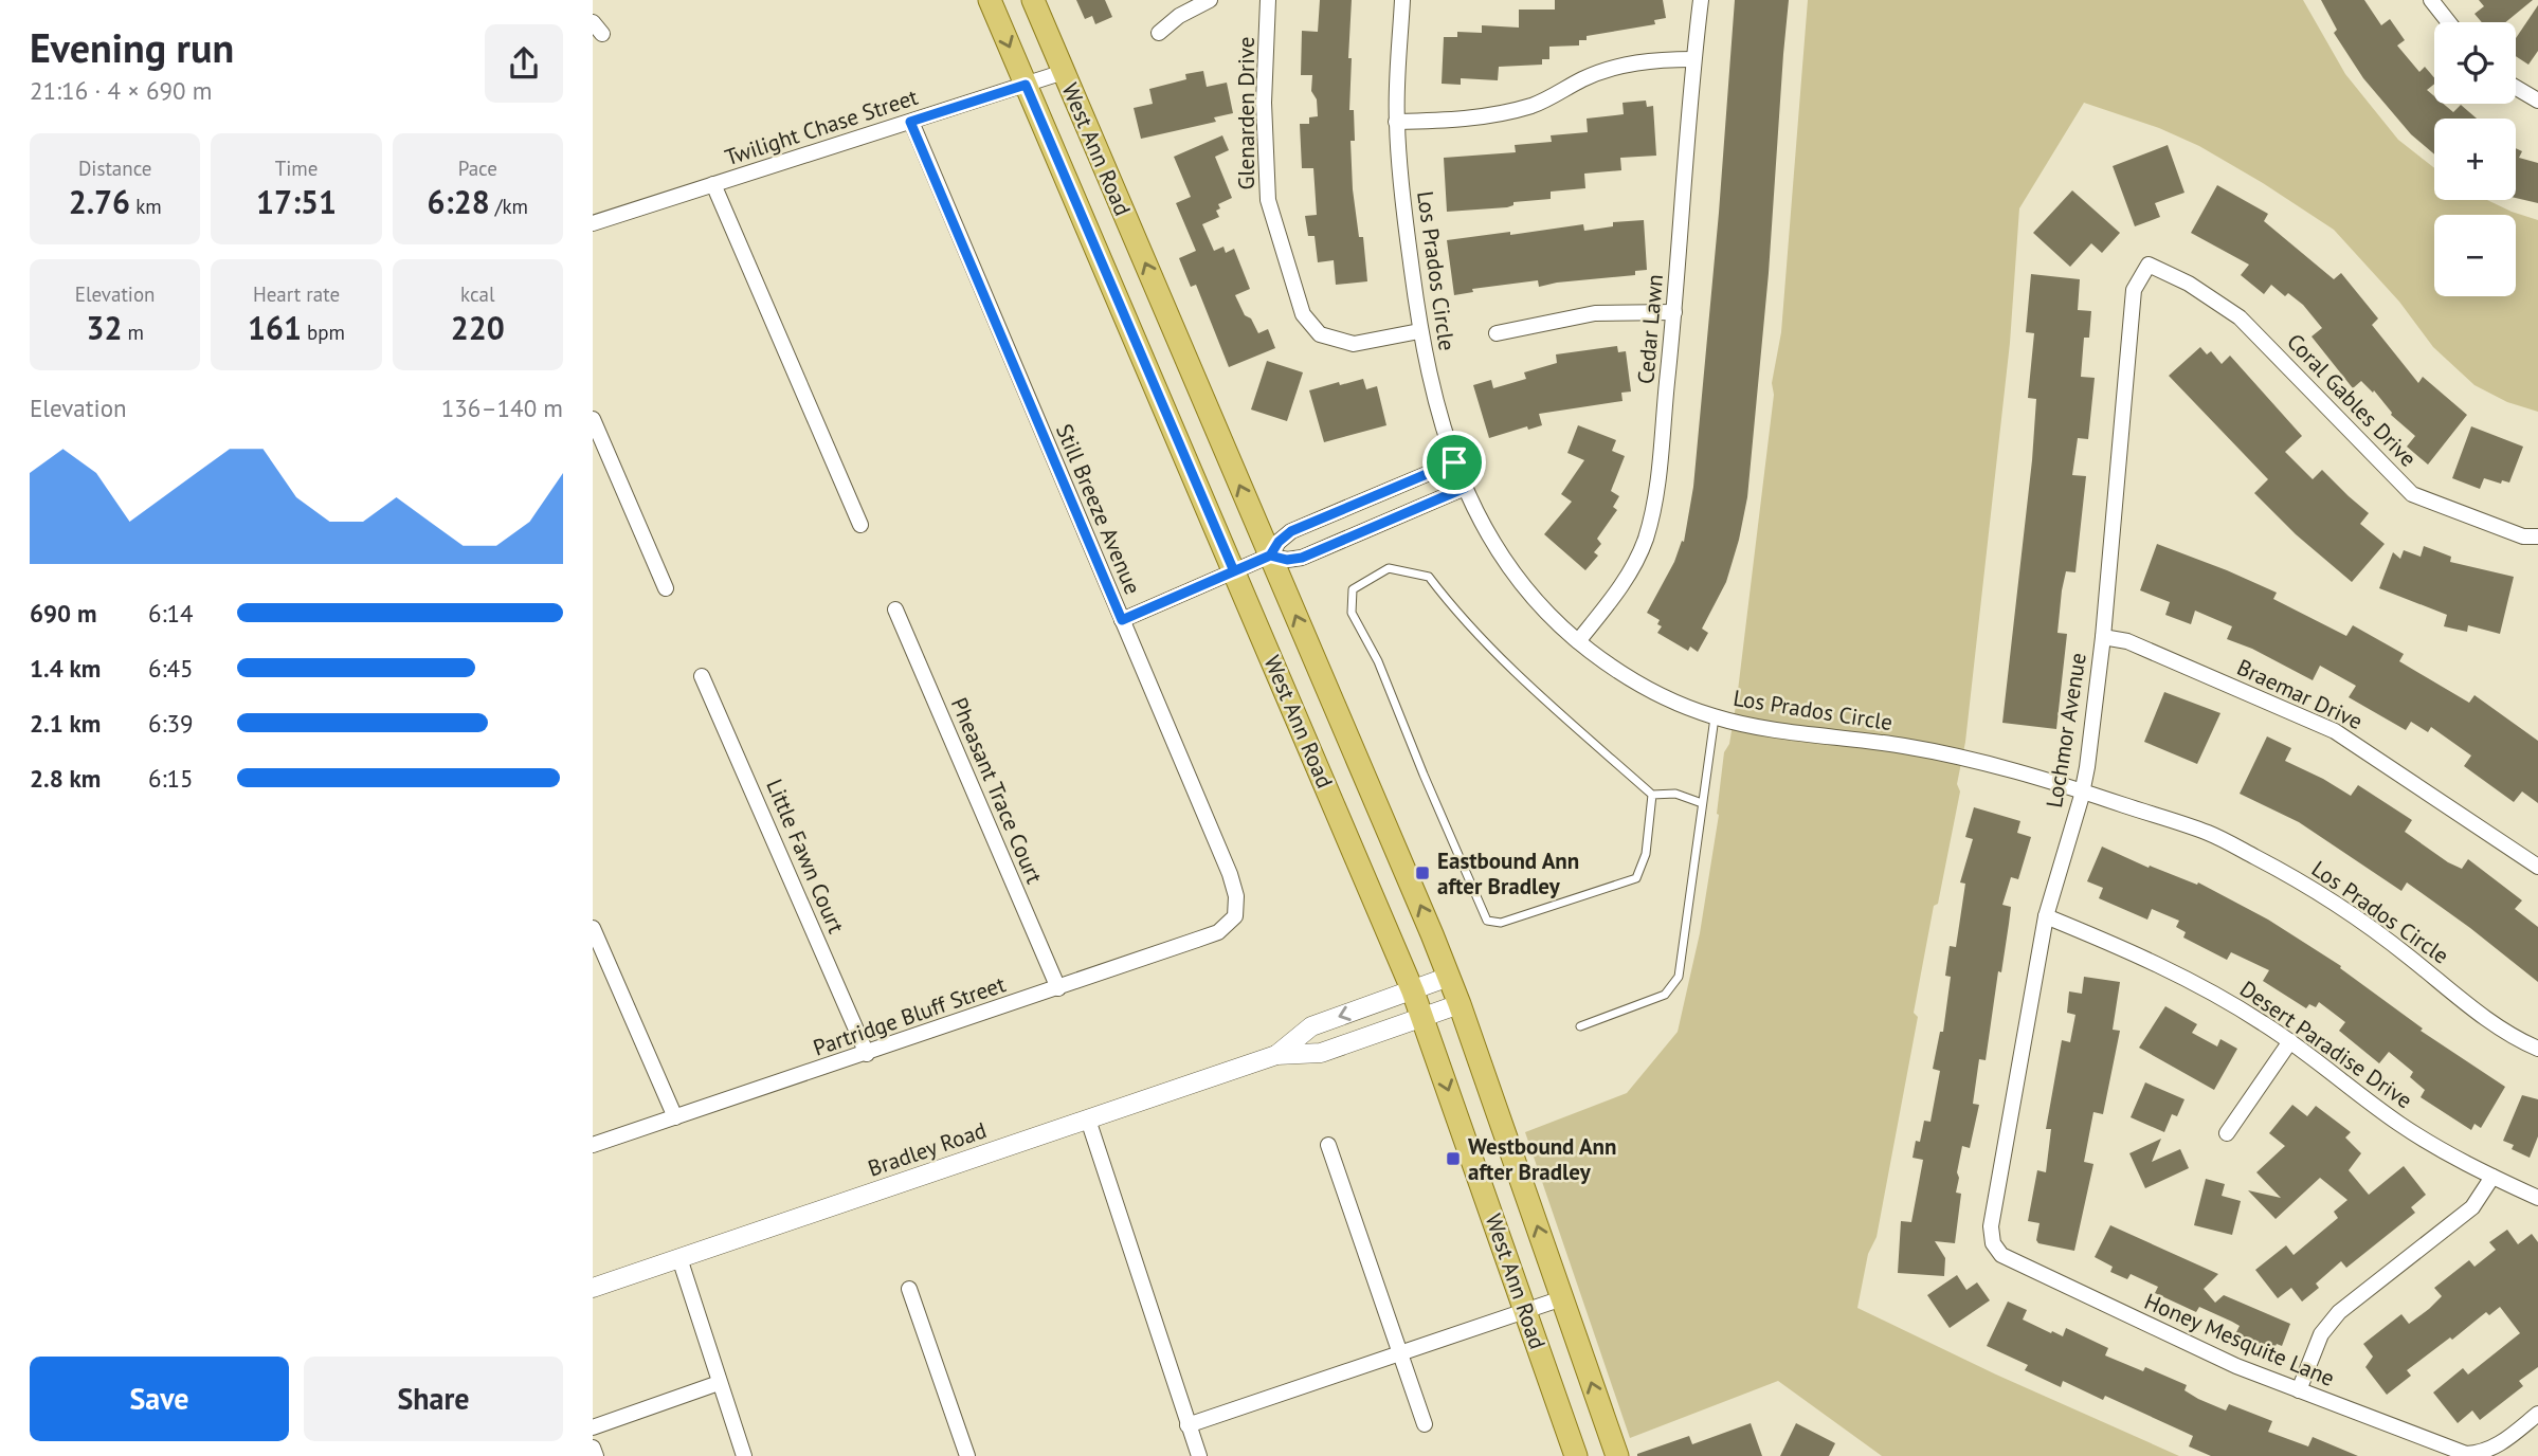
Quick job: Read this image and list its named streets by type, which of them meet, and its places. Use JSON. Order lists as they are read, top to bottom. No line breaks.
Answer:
{"streets":{"main road":["West Ann Road"],"street":["Glenarden Drive","Twilight Chase Street","Los Prados Circle","Cedar Lawn","Coral Gables Drive","Still Breeze Avenue","Braemar Drive","Lochmor Avenue","Pheasant Trace Court","Little Fawn Court","Partridge Bluff Street","Desert Paradise Drive","Bradley Road","Honey Mesquite Lane"]},"crossings":[["Glenarden Drive","Los Prados Circle"],["Twilight Chase Street","West Ann Road"],["Twilight Chase Street","Still Breeze Avenue"],["West Ann Road","Bradley Road"],["Los Prados Circle","Cedar Lawn"],["Los Prados Circle","Lochmor Avenue"],["Coral Gables Drive","Lochmor Avenue"],["Still Breeze Avenue","Partridge Bluff Street"],["Braemar Drive","Lochmor Avenue"],["Lochmor Avenue","Desert Paradise Drive"],["Lochmor Avenue","Honey Mesquite Lane"],["Pheasant Trace Court","Partridge Bluff Street"],["Little Fawn Court","Partridge Bluff Street"]],"places":{"transit":["Eastbound Ann after Bradley","Westbound Ann after Bradley"]},"page":{"heading":["Evening run","21:16 · 4 × 690 m"],"map_buttons":["+","−"],"stats":[["Distance","2.76 km"],["Time","17:51"],["Pace","6:28 /km"],["Elevation","32 m"],["Heart rate","161 bpm"],["kcal","220"]],"chart":["Elevation","136–140 m"],"list":[{"name":"690 m","note":"6:14"},{"name":"1.4 km","note":"6:45"},{"name":"2.1 km","note":"6:39"},{"name":"2.8 km","note":"6:15"}],"buttons":["Save","Share"]}}
